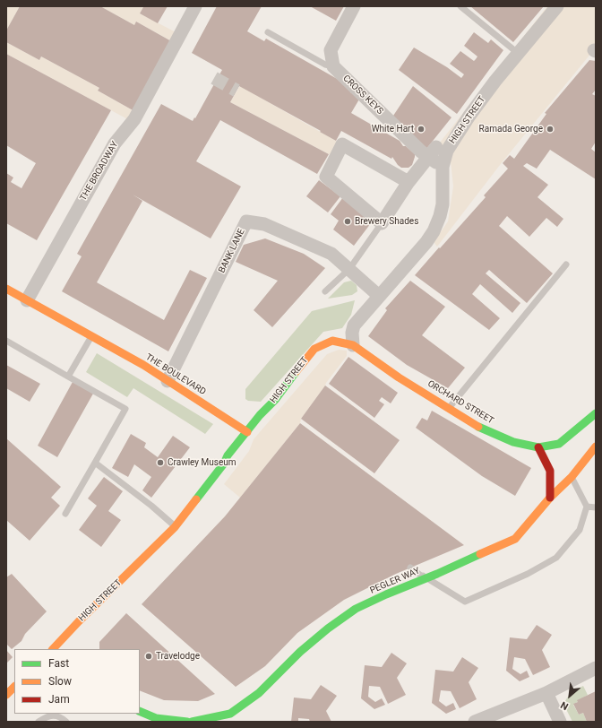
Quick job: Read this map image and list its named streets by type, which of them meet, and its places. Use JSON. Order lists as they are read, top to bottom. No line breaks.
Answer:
{"streets":{"main road":["HIGH STREET","THE BOULEVARD","ORCHARD STREET","PEGLER WAY"],"street":["CROSS KEYS","THE BROADWAY","BANK LANE"]},"crossings":[["CROSS KEYS","HIGH STREET"],["HIGH STREET","BANK LANE"],["HIGH STREET","THE BOULEVARD"],["HIGH STREET","ORCHARD STREET"],["THE BROADWAY","THE BOULEVARD"],["BANK LANE","THE BOULEVARD"]],"places":["White Hart","Ramada George","Brewery Shades","Crawley Museum","Travelodge"],"legend":["Fast","Slow","Jam"],"north":"bottom left"}
